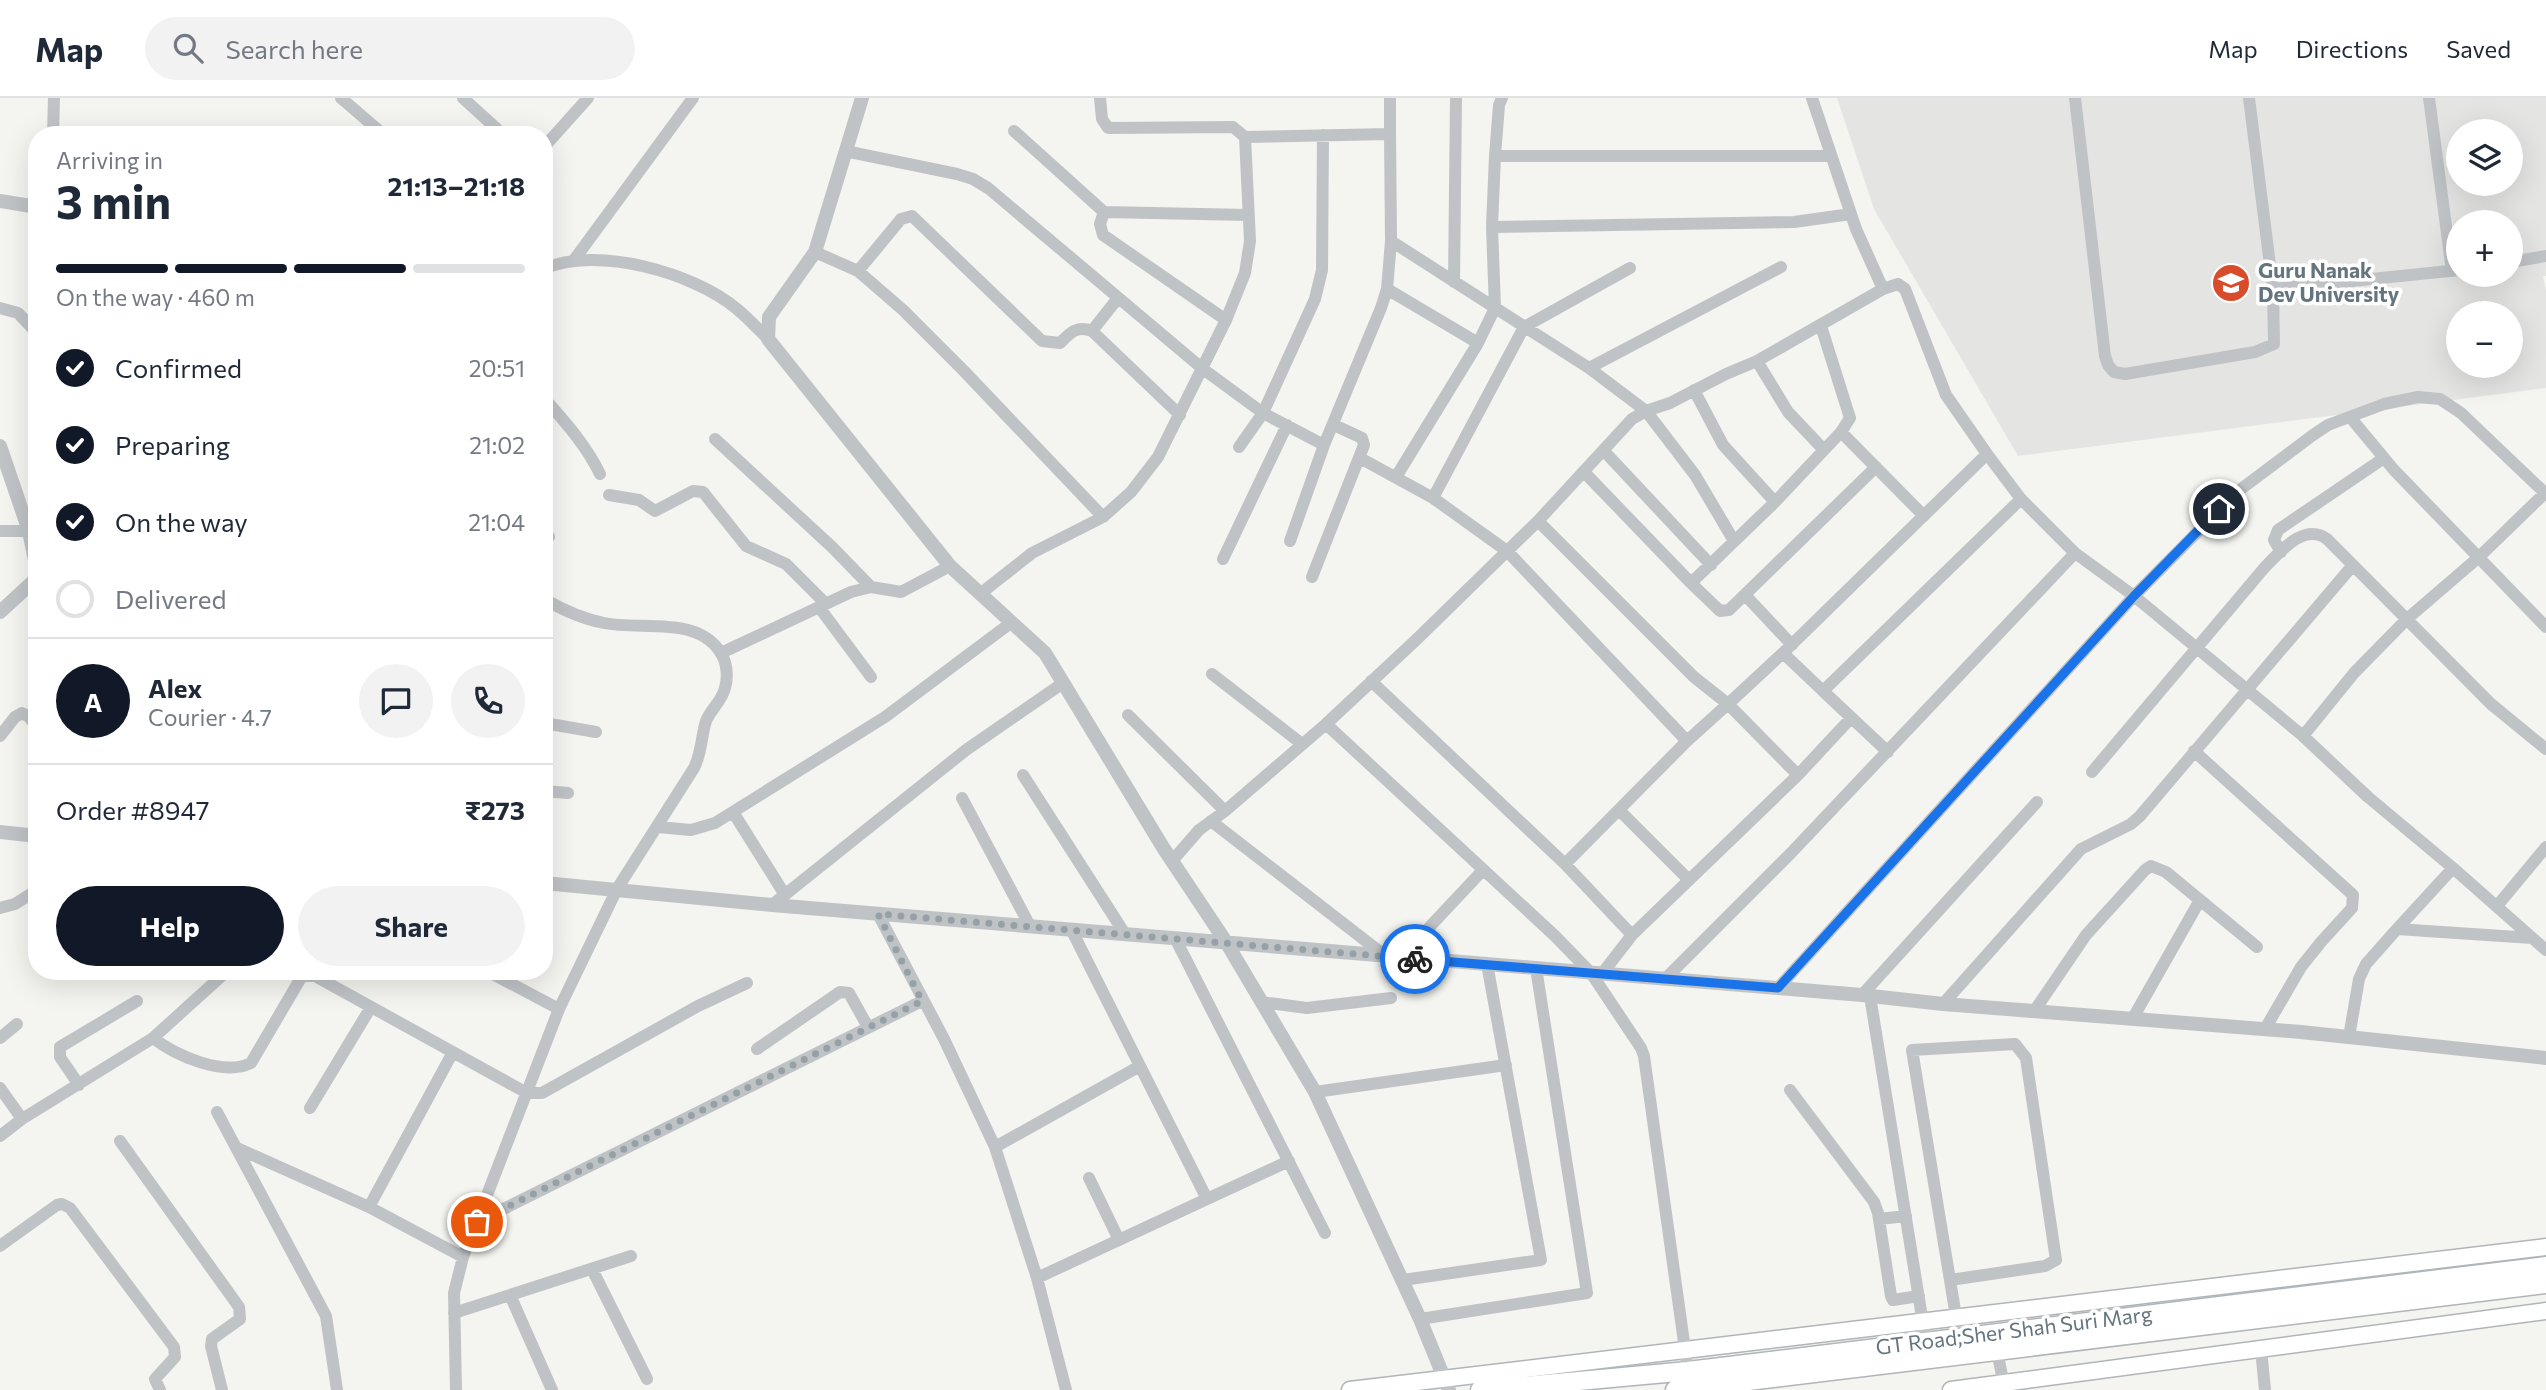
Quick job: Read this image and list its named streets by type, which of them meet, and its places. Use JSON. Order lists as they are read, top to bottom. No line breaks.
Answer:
{"streets":{"main road":["GT Road;Sher Shah Suri Marg"]},"places":{"school or university":["Guru Nanak Dev University"]},"page":{"header":"Map","search":"Search here","nav":["Map","Directions","Saved"],"map_buttons":["+","−"],"heading":["3 min","Arriving in","21:13–21:18"],"panel":["Alex","Courier · 4.7","Order #8947","₹273"],"bar":"On the way · 460 m","list":[["Confirmed","20:51"],["Preparing","21:02"],["On the way","21:04"],"Delivered"],"round":"A","buttons":["Help","Share"]}}
